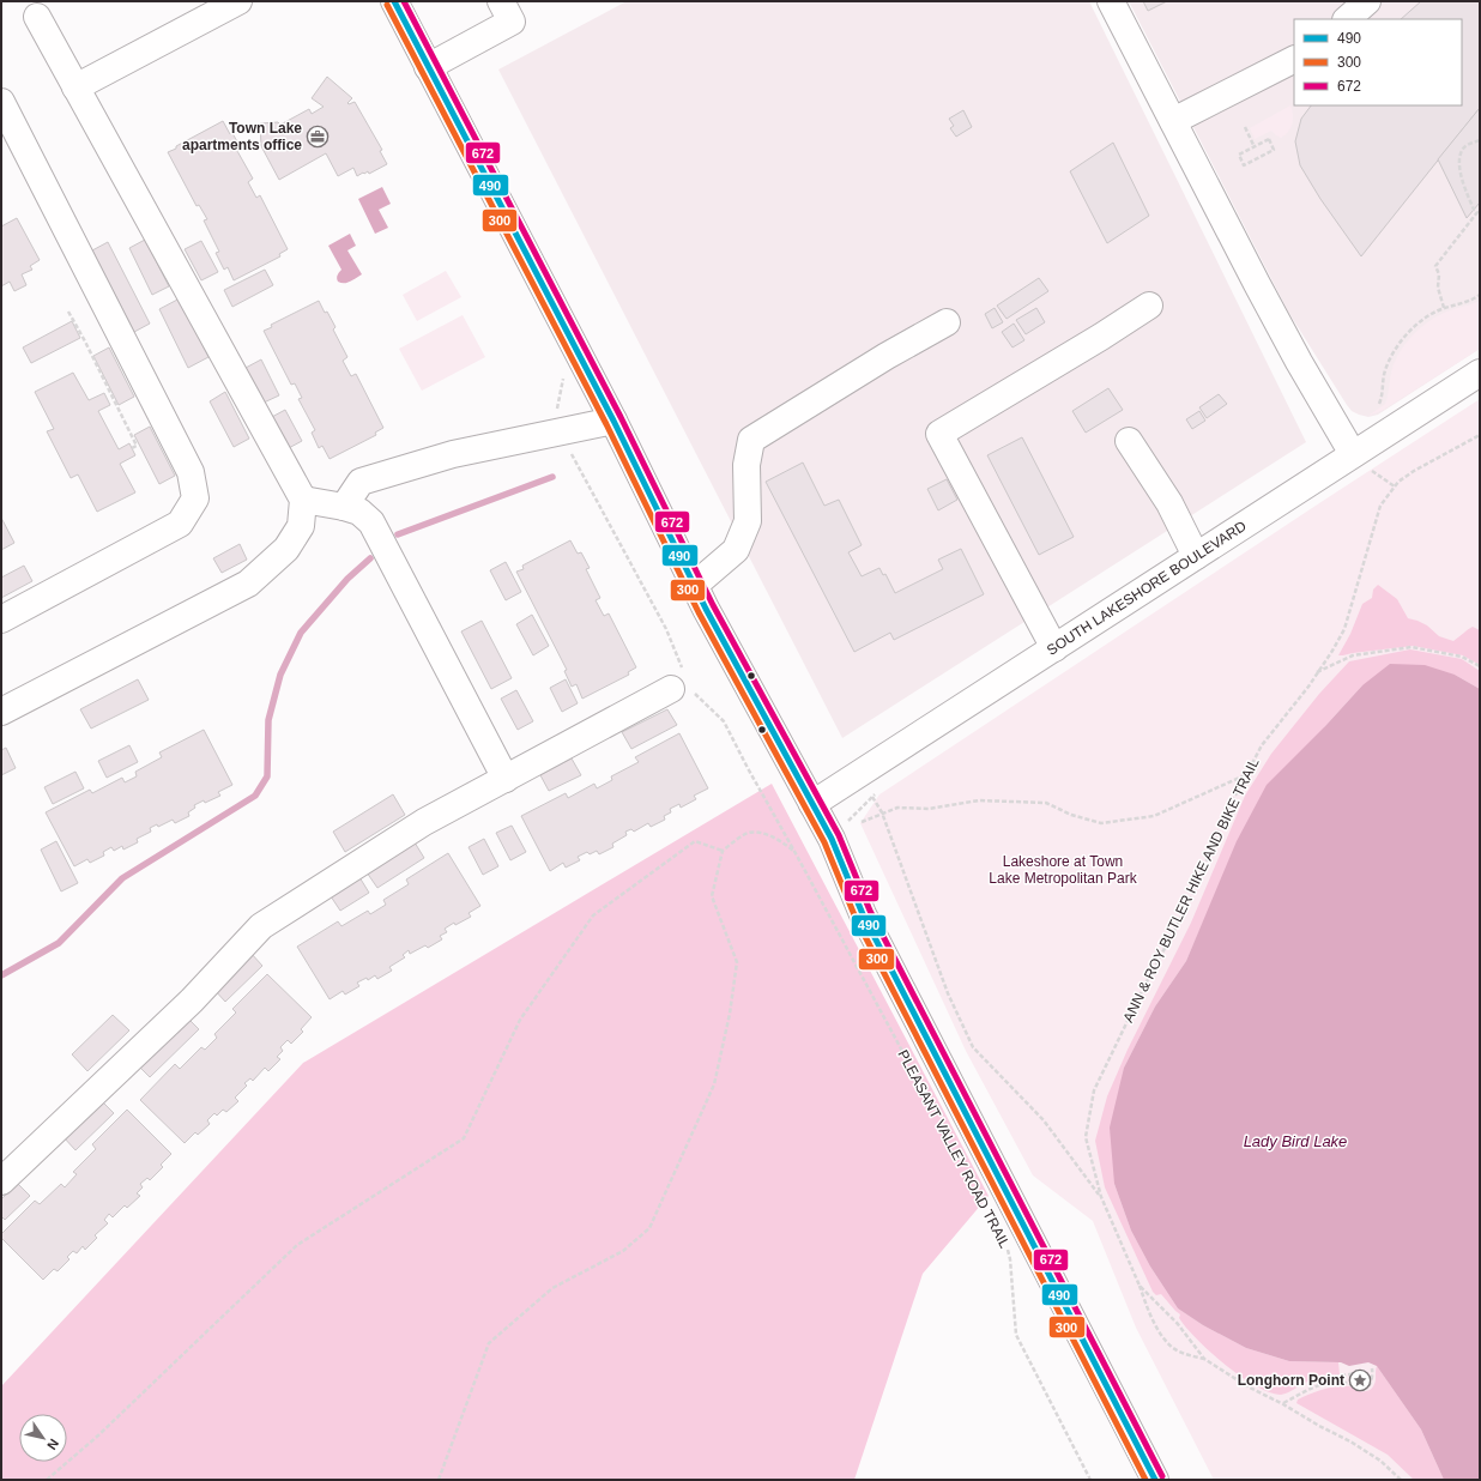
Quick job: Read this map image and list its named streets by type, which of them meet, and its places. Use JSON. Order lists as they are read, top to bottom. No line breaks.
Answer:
{"streets":{"main road":["SOUTH LAKESHORE BOULEVARD"],"path":["ANN & ROY BUTLER HIKE AND BIKE TRAIL","PLEASANT VALLEY ROAD TRAIL"]},"water":["Lady Bird Lake"],"parks":["Lakeshore at Town Lake Metropolitan Park"],"places":{"office":["Town Lake apartments office"],"place":["Longhorn Point"]},"lines":["transit line 490","transit line 672","transit line 300"],"legend":["490","300","672"],"north":"bottom right"}
